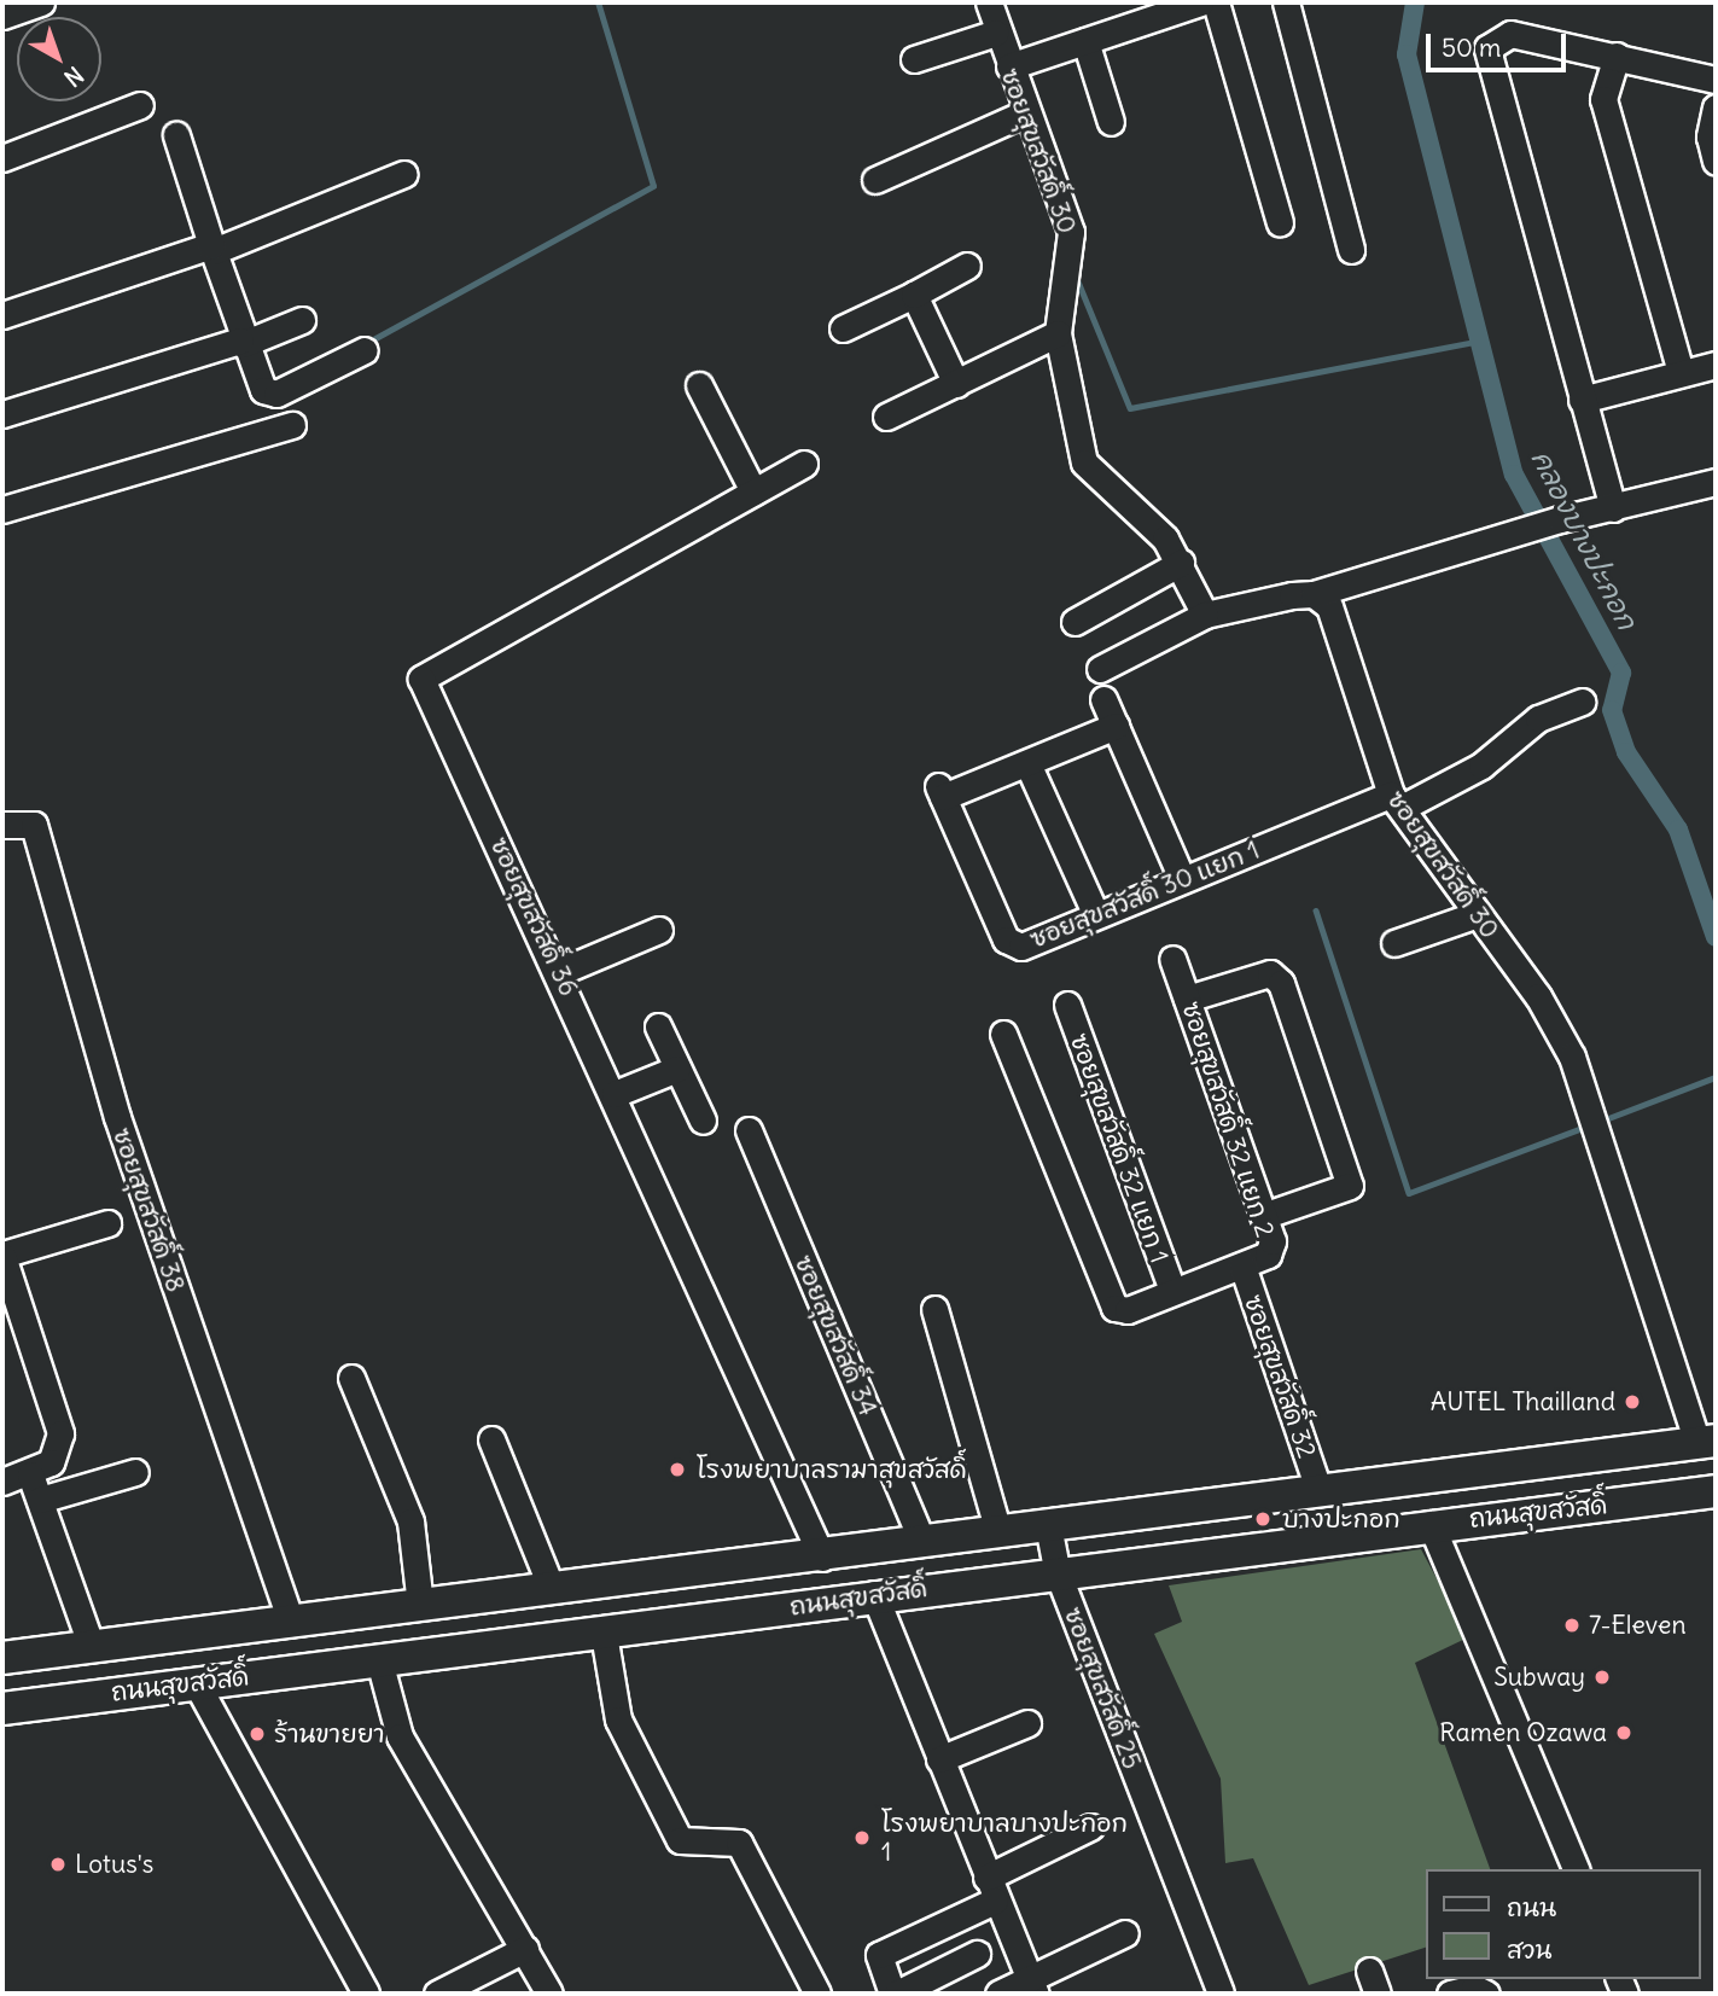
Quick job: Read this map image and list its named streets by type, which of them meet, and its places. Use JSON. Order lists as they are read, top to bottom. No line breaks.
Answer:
{"streets":{"main road":["ถนนสุขสวัสดิ์"],"street":["ซอยสุขสวัสดิ์ 30","ซอยสุขสวัสดิ์ 30 แยก 1","ซอยสุขสวัสดิ์ 36","ซอยสุขสวัสดิ์ 32 แยก 2","ซอยสุขสวัสดิ์ 32 แยก 1","ซอยสุขสวัสดิ์ 38","ซอยสุขสวัสดิ์ 34","ซอยสุขสวัสดิ์ 32","ซอยสุขสวัสดิ์ 25"]},"crossings":[["ซอยสุขสวัสดิ์ 30","ซอยสุขสวัสดิ์ 30 แยก 1"],["ซอยสุขสวัสดิ์ 30","ถนนสุขสวัสดิ์"],["ซอยสุขสวัสดิ์ 36","ถนนสุขสวัสดิ์"],["ซอยสุขสวัสดิ์ 32 แยก 2","ซอยสุขสวัสดิ์ 32 แยก 1"],["ซอยสุขสวัสดิ์ 32 แยก 2","ซอยสุขสวัสดิ์ 32"],["ซอยสุขสวัสดิ์ 38","ถนนสุขสวัสดิ์"],["ซอยสุขสวัสดิ์ 34","ถนนสุขสวัสดิ์"],["ซอยสุขสวัสดิ์ 32","ถนนสุขสวัสดิ์"],["ถนนสุขสวัสดิ์","ซอยสุขสวัสดิ์ 25"]],"water":["คลองบางปะกอก"],"places":["AUTEL Thailland","โรงพยาบาลรามาสุขสวัสดิ์","บางปะกอก","7-Eleven","Subway","Ramen Ozawa","ร้านขายยา","โรงพยาบาลบางปะกอก 1","Lotus's"],"legend":["ถนน","สวน"],"scale_bar":"50 m","north":"bottom right"}
